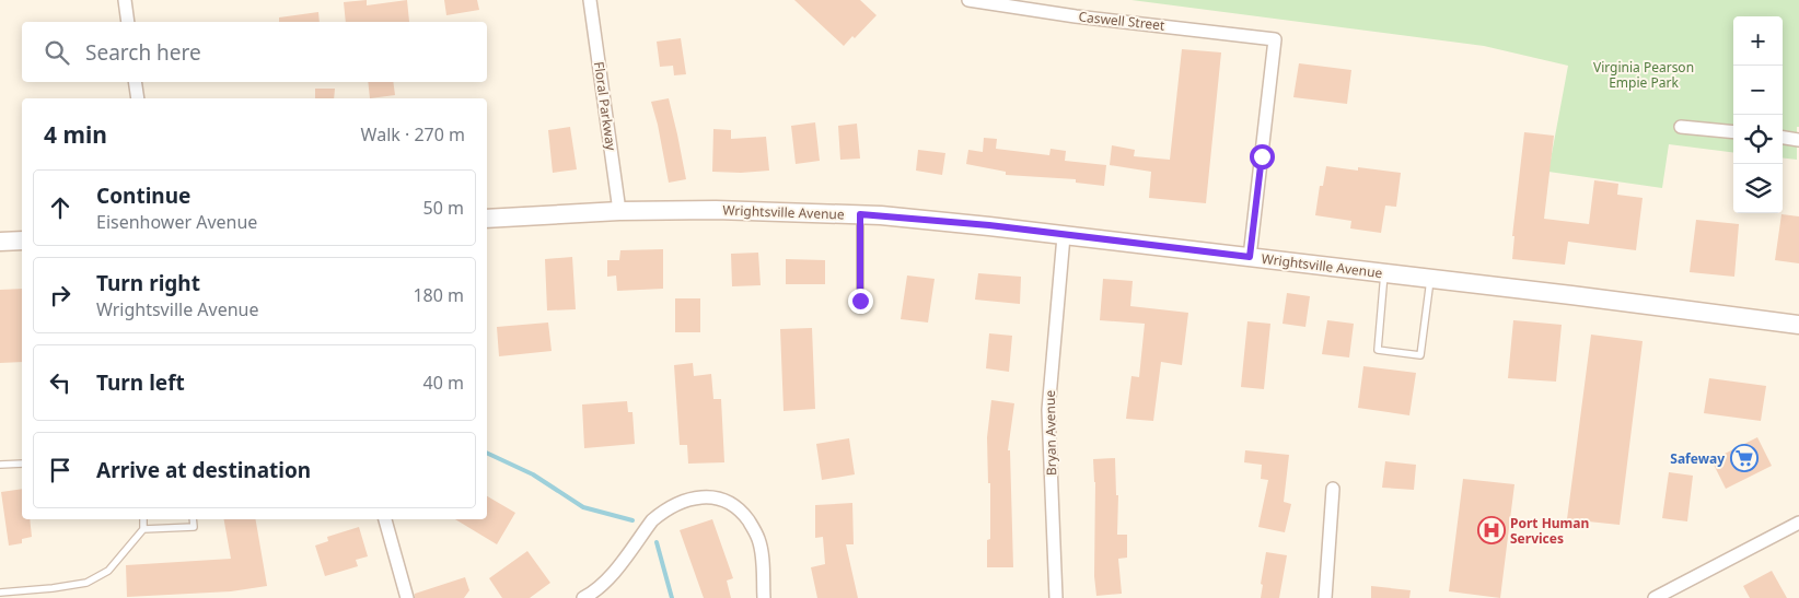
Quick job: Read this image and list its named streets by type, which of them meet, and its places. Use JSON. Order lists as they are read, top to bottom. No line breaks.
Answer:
{"streets":{"street":["Caswell Street","Floral Parkway","Wrightsville Avenue","Bryan Avenue"]},"crossings":[["Caswell Street","Wrightsville Avenue"],["Floral Parkway","Wrightsville Avenue"],["Wrightsville Avenue","Bryan Avenue"]],"parks":["Virginia Pearson Empie Park"],"places":{"supermarket":["Safeway"],"hospital":["Port Human Services"]},"page":{"map_buttons":["+","−"],"search":"Search here","heading":["4 min","Walk · 270 m"],"list":[["Continue","Eisenhower Avenue","50 m"],["Turn right","Wrightsville Avenue","180 m"],["Turn left","40 m"],"Arrive at destination"]}}
